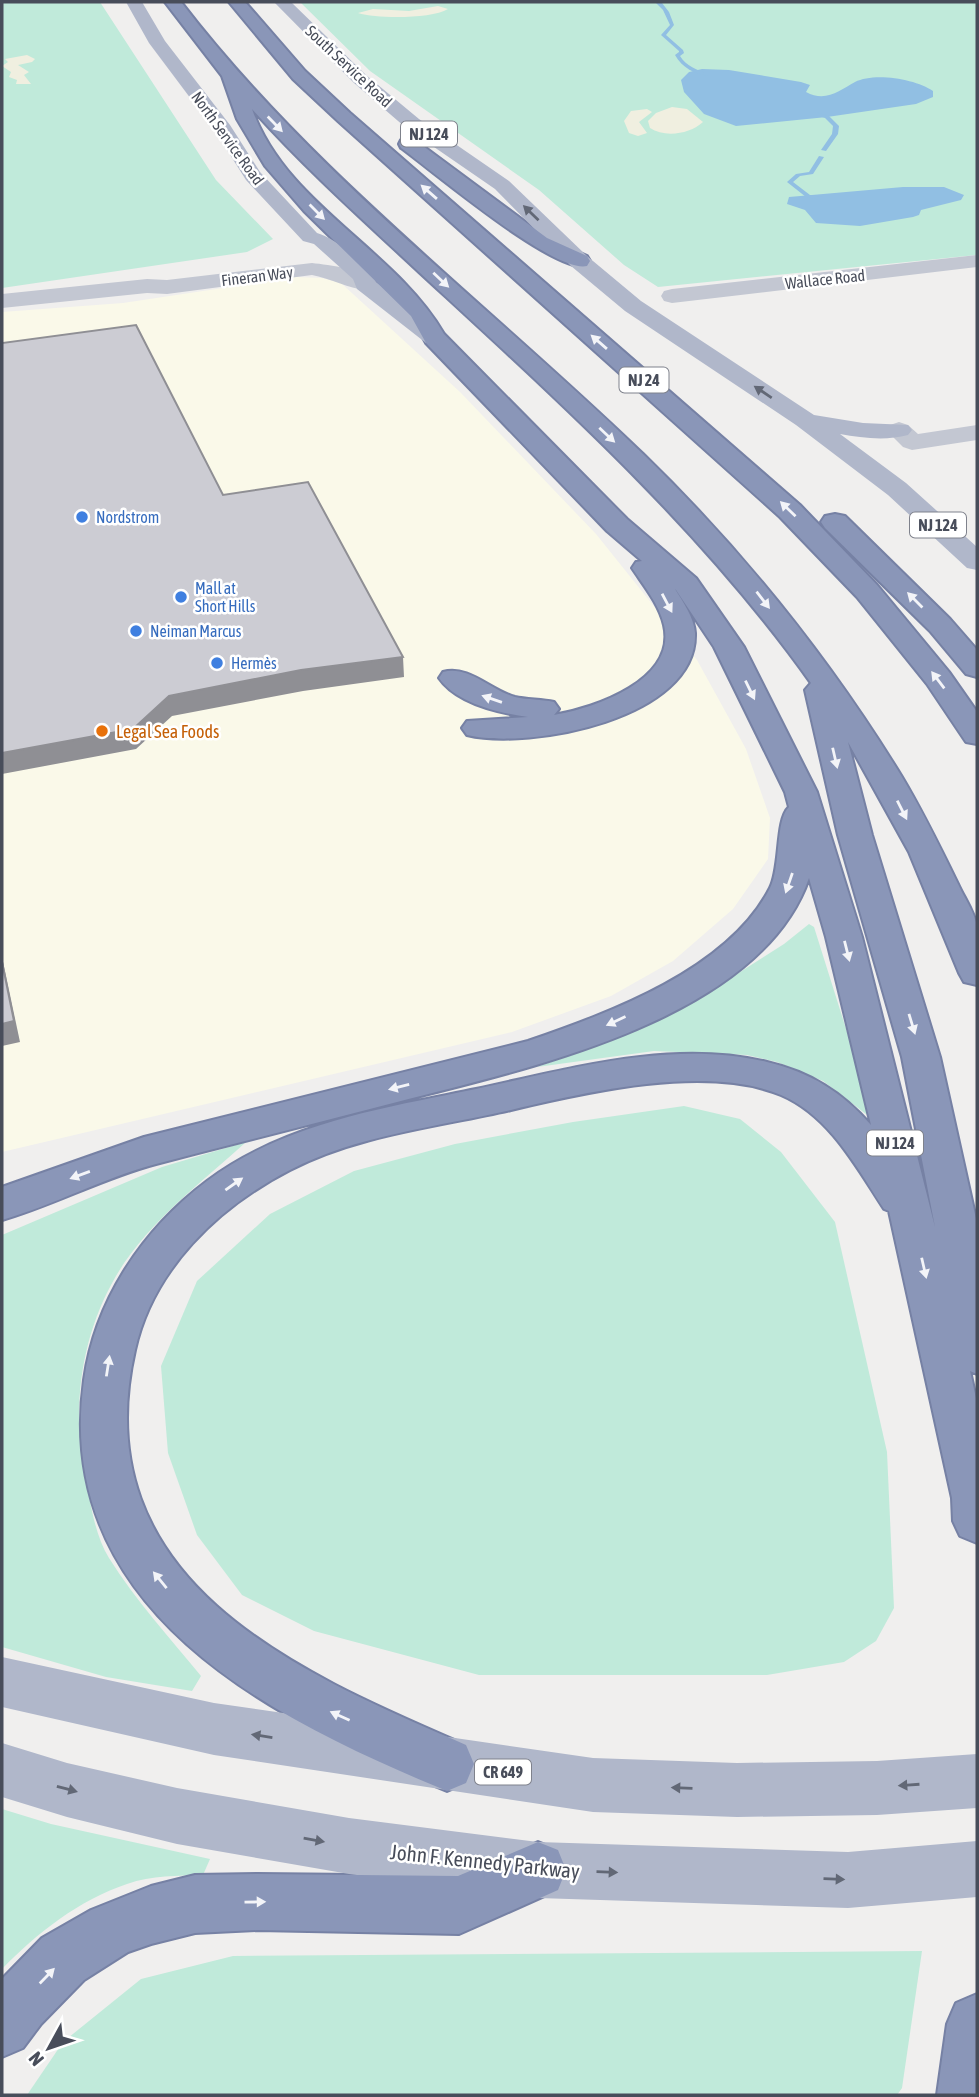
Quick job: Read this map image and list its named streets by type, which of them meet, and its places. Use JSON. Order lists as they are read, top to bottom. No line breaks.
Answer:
{"streets":{"highway":["NJ 124","NJ 24"],"main road":["South Service Road","North Service Road","CR 649","John F. Kennedy Parkway"],"street":["Fineran Way","Wallace Road"]},"crossings":[["South Service Road","NJ 124"],["NJ 124","North Service Road"],["North Service Road","Fineran Way"]],"one_way":["South Service Road"],"places":["Nordstrom","Mall at Short Hills","Neiman Marcus","Hermès","Legal Sea Foods"],"north":"bottom left"}
